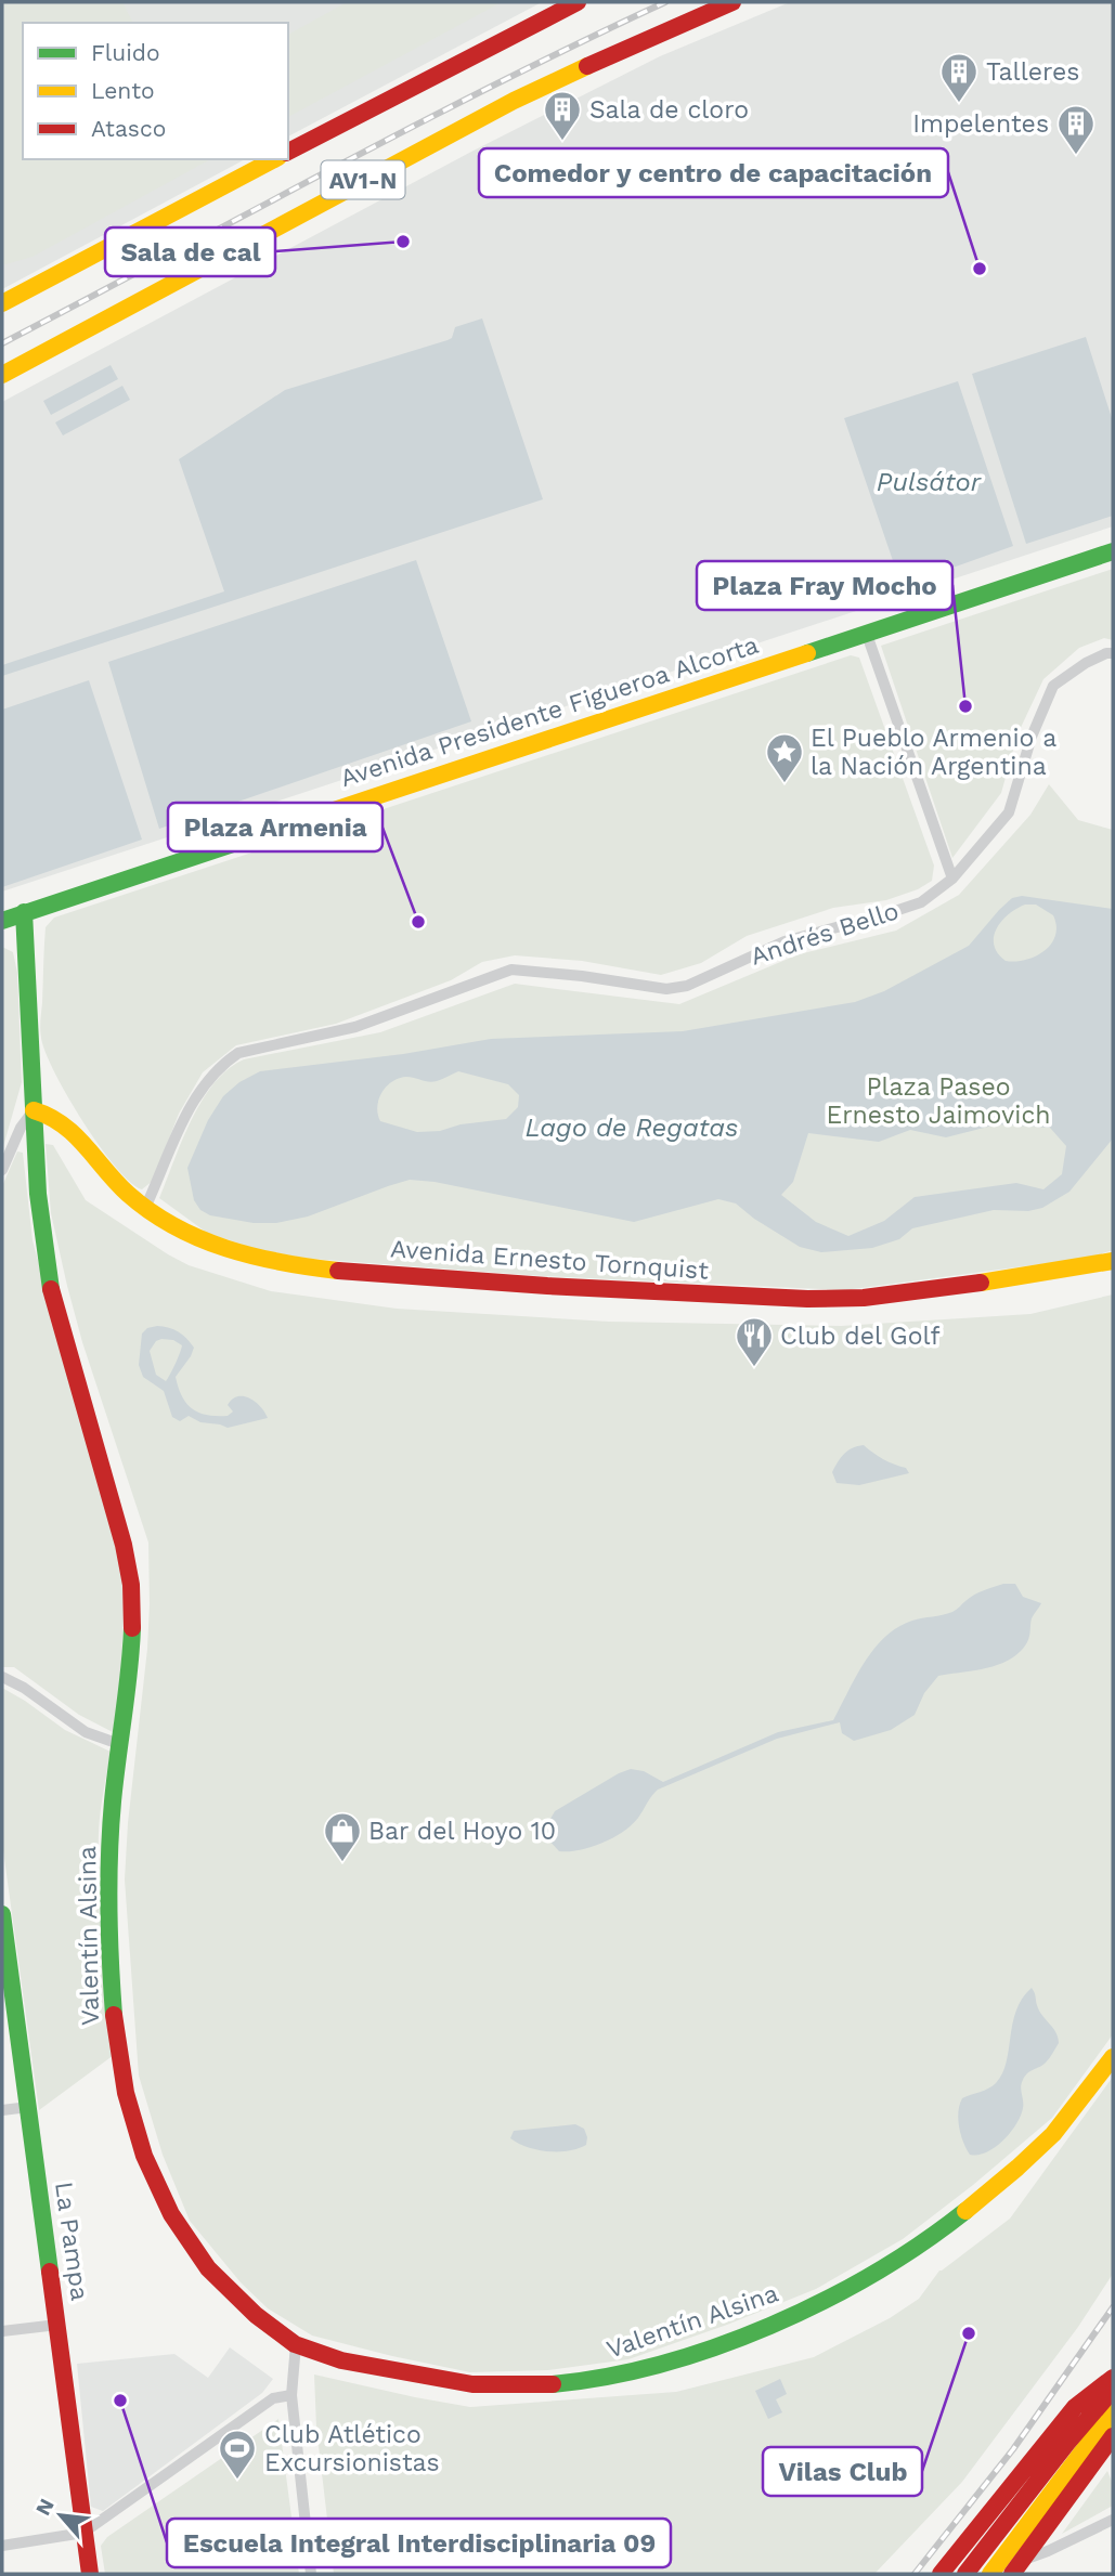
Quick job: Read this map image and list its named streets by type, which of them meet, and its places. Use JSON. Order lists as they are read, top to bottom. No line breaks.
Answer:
{"streets":{"main road":["AV1-N","Avenida Presidente Figueroa Alcorta","Avenida Ernesto Tornquist","Valentín Alsina","La Pampa"],"street":["Andrés Bello"]},"crossings":[["Avenida Presidente Figueroa Alcorta","Valentín Alsina"],["Andrés Bello","Avenida Ernesto Tornquist"],["Avenida Ernesto Tornquist","Valentín Alsina"]],"water":["Pulsátor","Lago de Regatas"],"parks":["Plaza Paseo Ernesto Jaimovich"],"places":{"building":["Talleres","Sala de cloro","Impelentes"],"other":["Sala de cal","Comedor y centro de capacitación","Plaza Fray Mocho","Plaza Armenia","Vilas Club","Escuela Integral Interdisciplinaria 09"],"place":["El Pueblo Armenio a la Nación Argentina"],"restaurant":["Club del Golf"],"shop":["Bar del Hoyo 10"],"sports":["Club Atlético Excursionistas"]},"legend":["Fluido","Lento","Atasco"],"north":"top left"}
